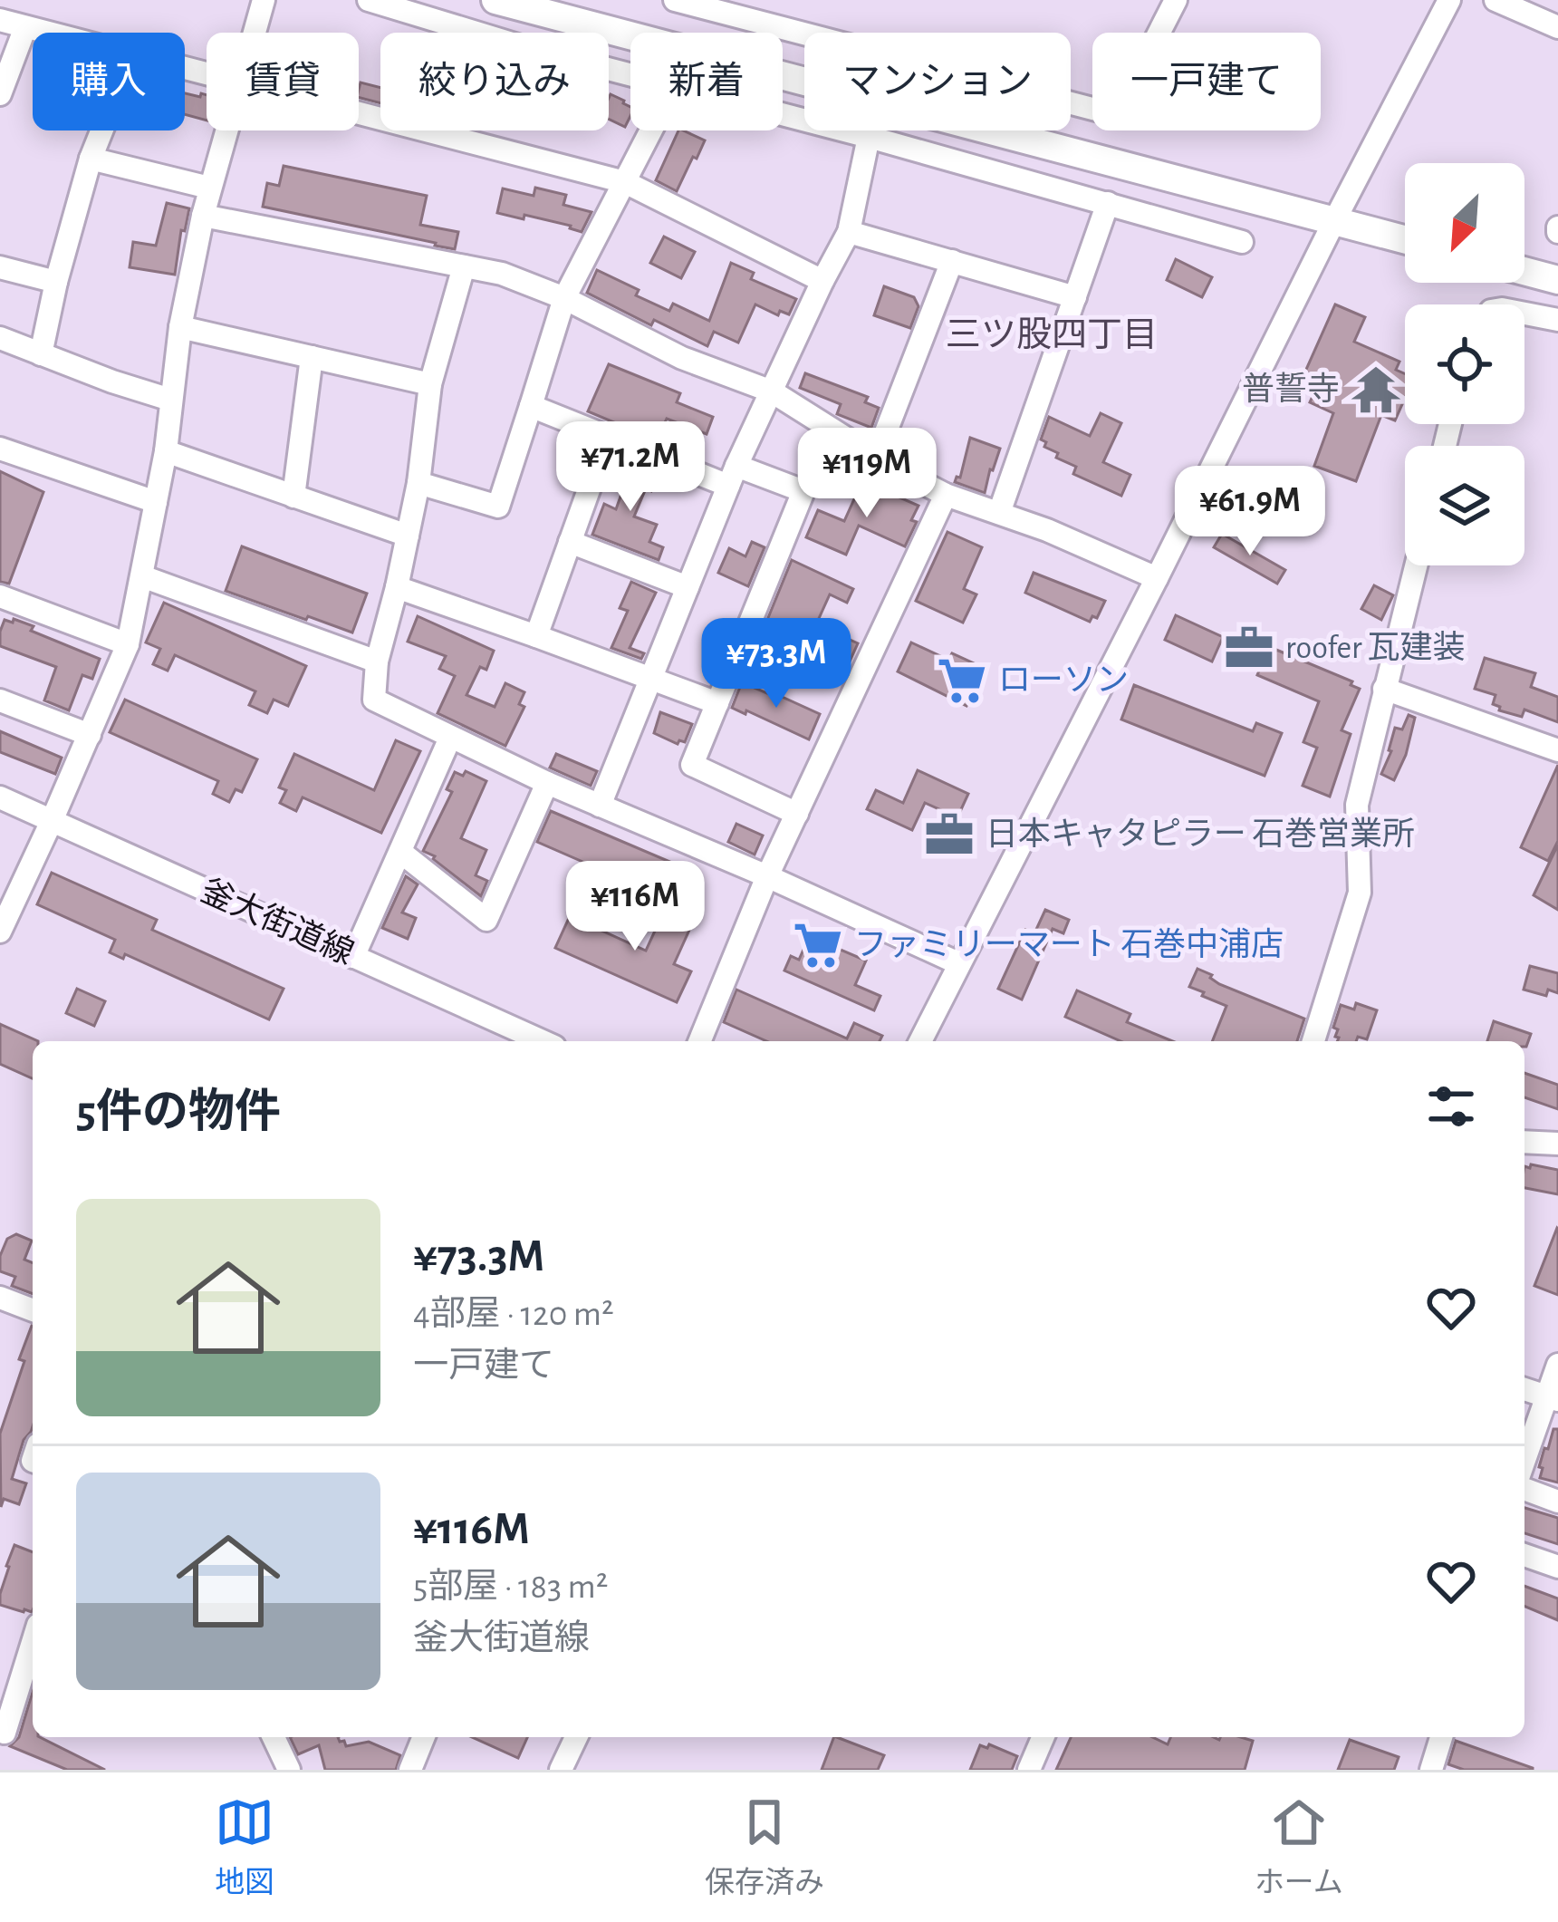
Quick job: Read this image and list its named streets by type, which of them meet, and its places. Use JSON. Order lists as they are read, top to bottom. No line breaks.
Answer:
{"streets":{"street":["釜大街道線"]},"districts":["三ツ股四丁目"],"places":{"temple":["普誓寺"],"office":["roofer 瓦建装","日本キャタピラー 石巻営業所"],"supermarket":["ローソン","ファミリーマート 石巻中浦店"]},"north":"bottom left","page":{"chip":["購入","賃貸","絞り込み","新着","マンション","一戸建て"],"price":["¥71.2M","¥119M","¥61.9M","¥73.3M","¥116M"],"heading":"5件の物件","list":[{"name":"¥73.3M","note":"4部屋 · 120 m² · 一戸建て"},{"name":"¥116M","note":"5部屋 · 183 m² · 釜大街道線"}],"tabs":["地図","保存済み","ホーム"]}}
